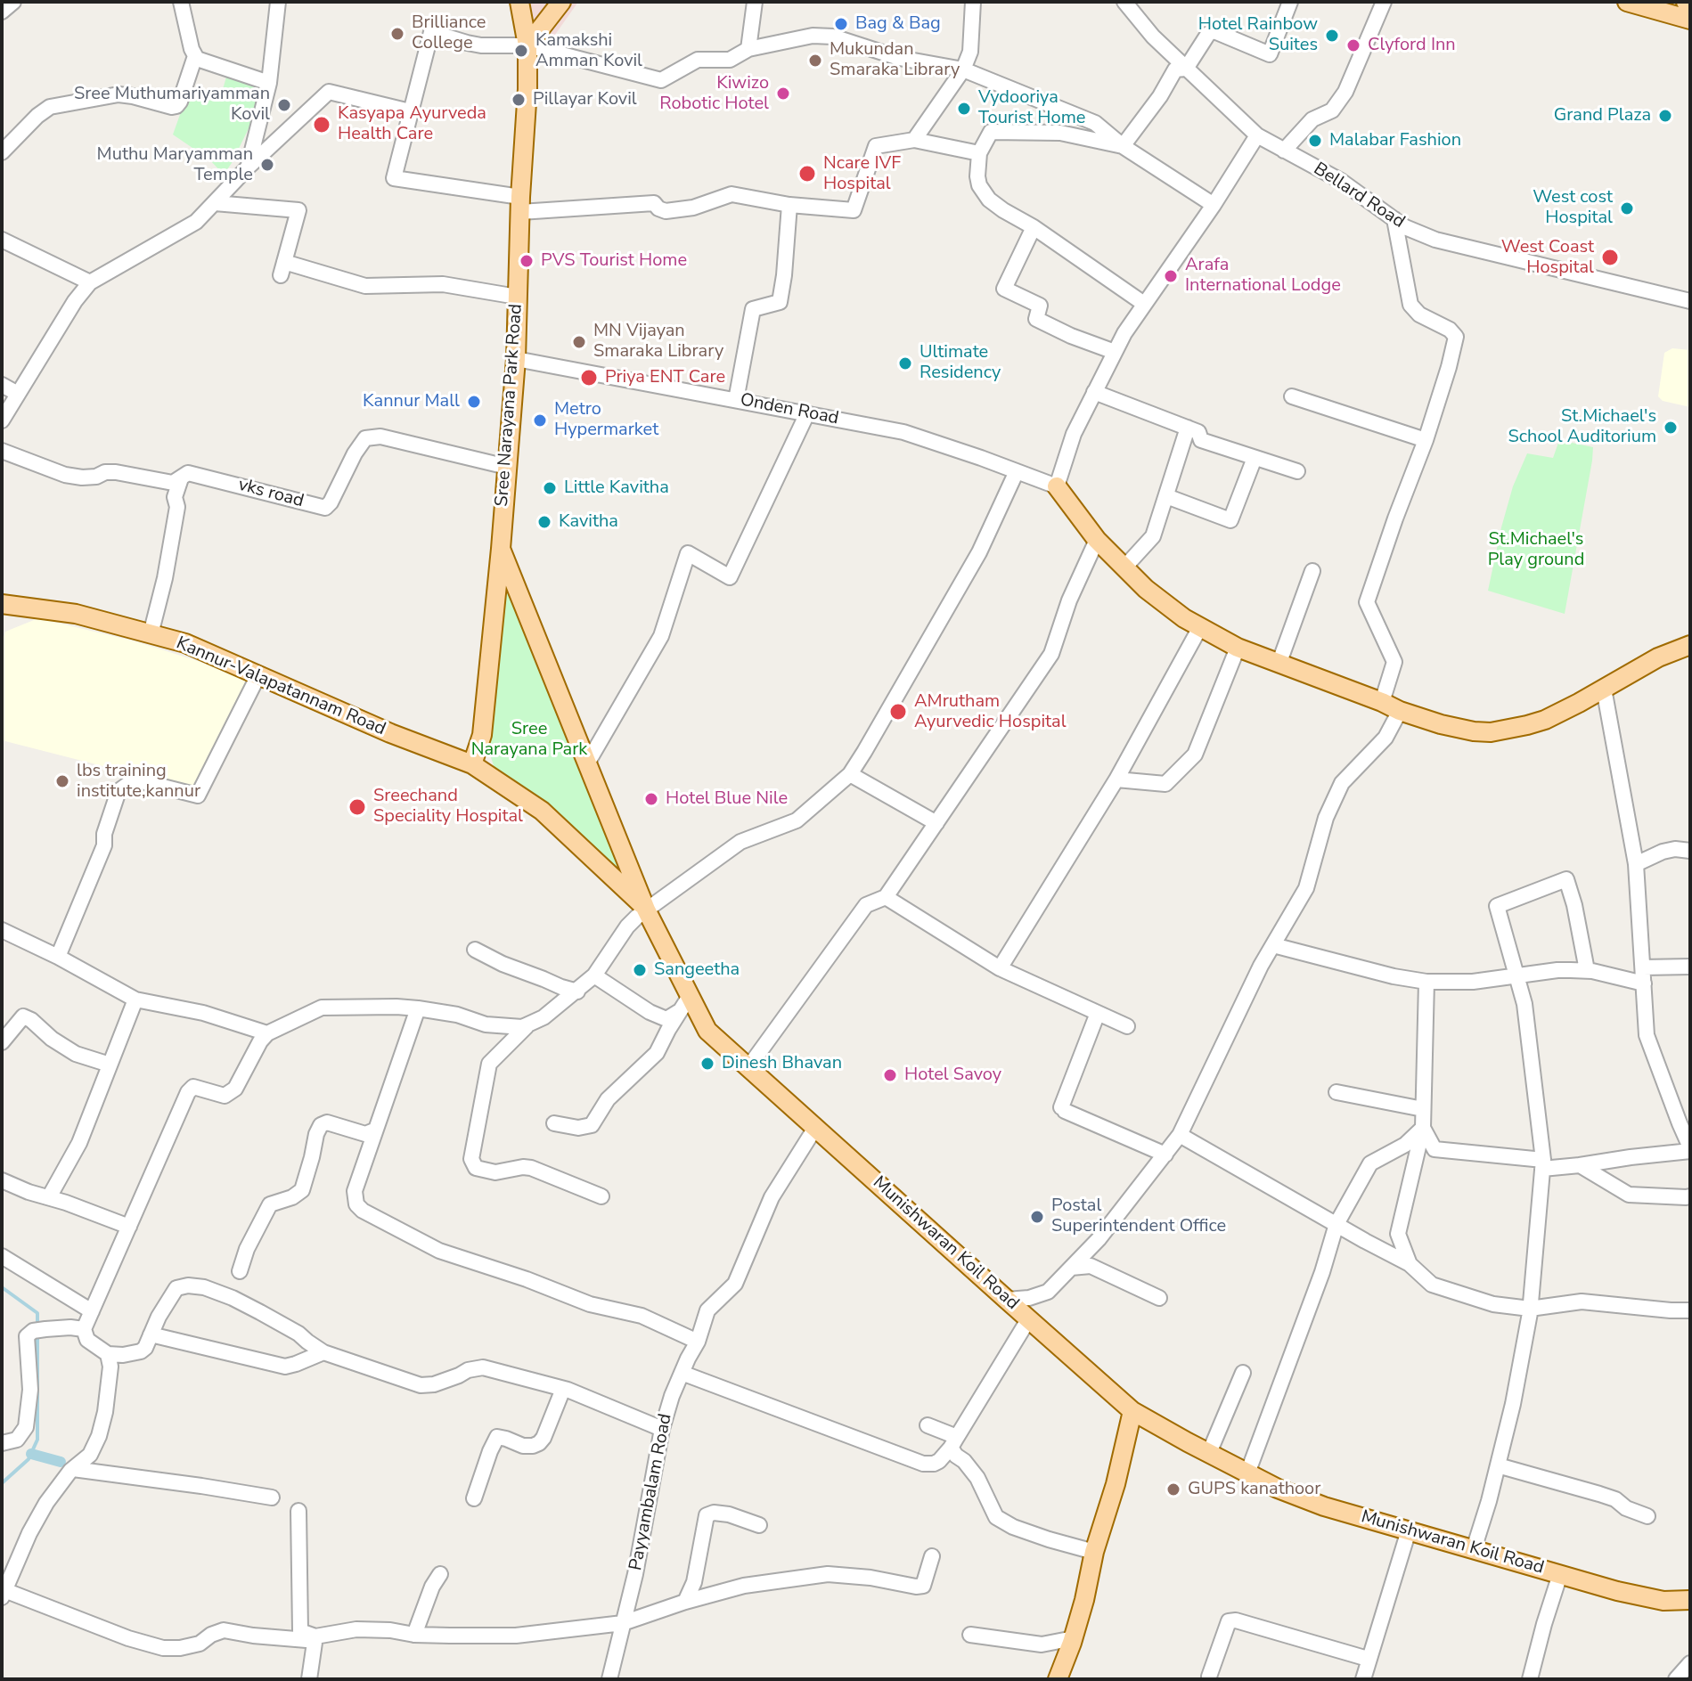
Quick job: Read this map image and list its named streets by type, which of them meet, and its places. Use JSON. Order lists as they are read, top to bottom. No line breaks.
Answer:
{"streets":{"main road":["Sree Narayana Park Road","Kannur-Valapatannam Road","Munishwaran Koil Road"],"street":["Bellard Road","Onden Road","vks road","Payyambalam Road"]},"crossings":[["Sree Narayana Park Road","Onden Road"],["Sree Narayana Park Road","vks road"],["Sree Narayana Park Road","Kannur-Valapatannam Road"],["Sree Narayana Park Road","Munishwaran Koil Road"],["Kannur-Valapatannam Road","Munishwaran Koil Road"],["Munishwaran Koil Road","Payyambalam Road"]],"parks":["St.Michael's Play ground","Sree Narayana Park"],"places":["Bag & Bag","Brilliance College","Hotel Rainbow Suites","Clyford Inn","Kamakshi Amman Kovil","Mukundan Smaraka Library","Kiwizo Robotic Hotel","Pillayar Kovil","Sree Muthumariyamman Kovil","Vydooriya Tourist Home","Grand Plaza","Kasyapa Ayurveda Health Care","Malabar Fashion","Muthu Maryamman Temple","Ncare IVF Hospital","West cost Hospital","West Coast Hospital","PVS Tourist Home","Arafa International Lodge","MN Vijayan Smaraka Library","Ultimate Residency","Priya ENT Care","Kannur Mall","Metro Hypermarket","St.Michael's School Auditorium","Little Kavitha","Kavitha","AMrutham Ayurvedic Hospital","lbs training institute,kannur","Hotel Blue Nile","Sreechand Speciality Hospital","Sangeetha","Dinesh Bhavan","Hotel Savoy","Postal Superintendent Office","GUPS kanathoor"]}
